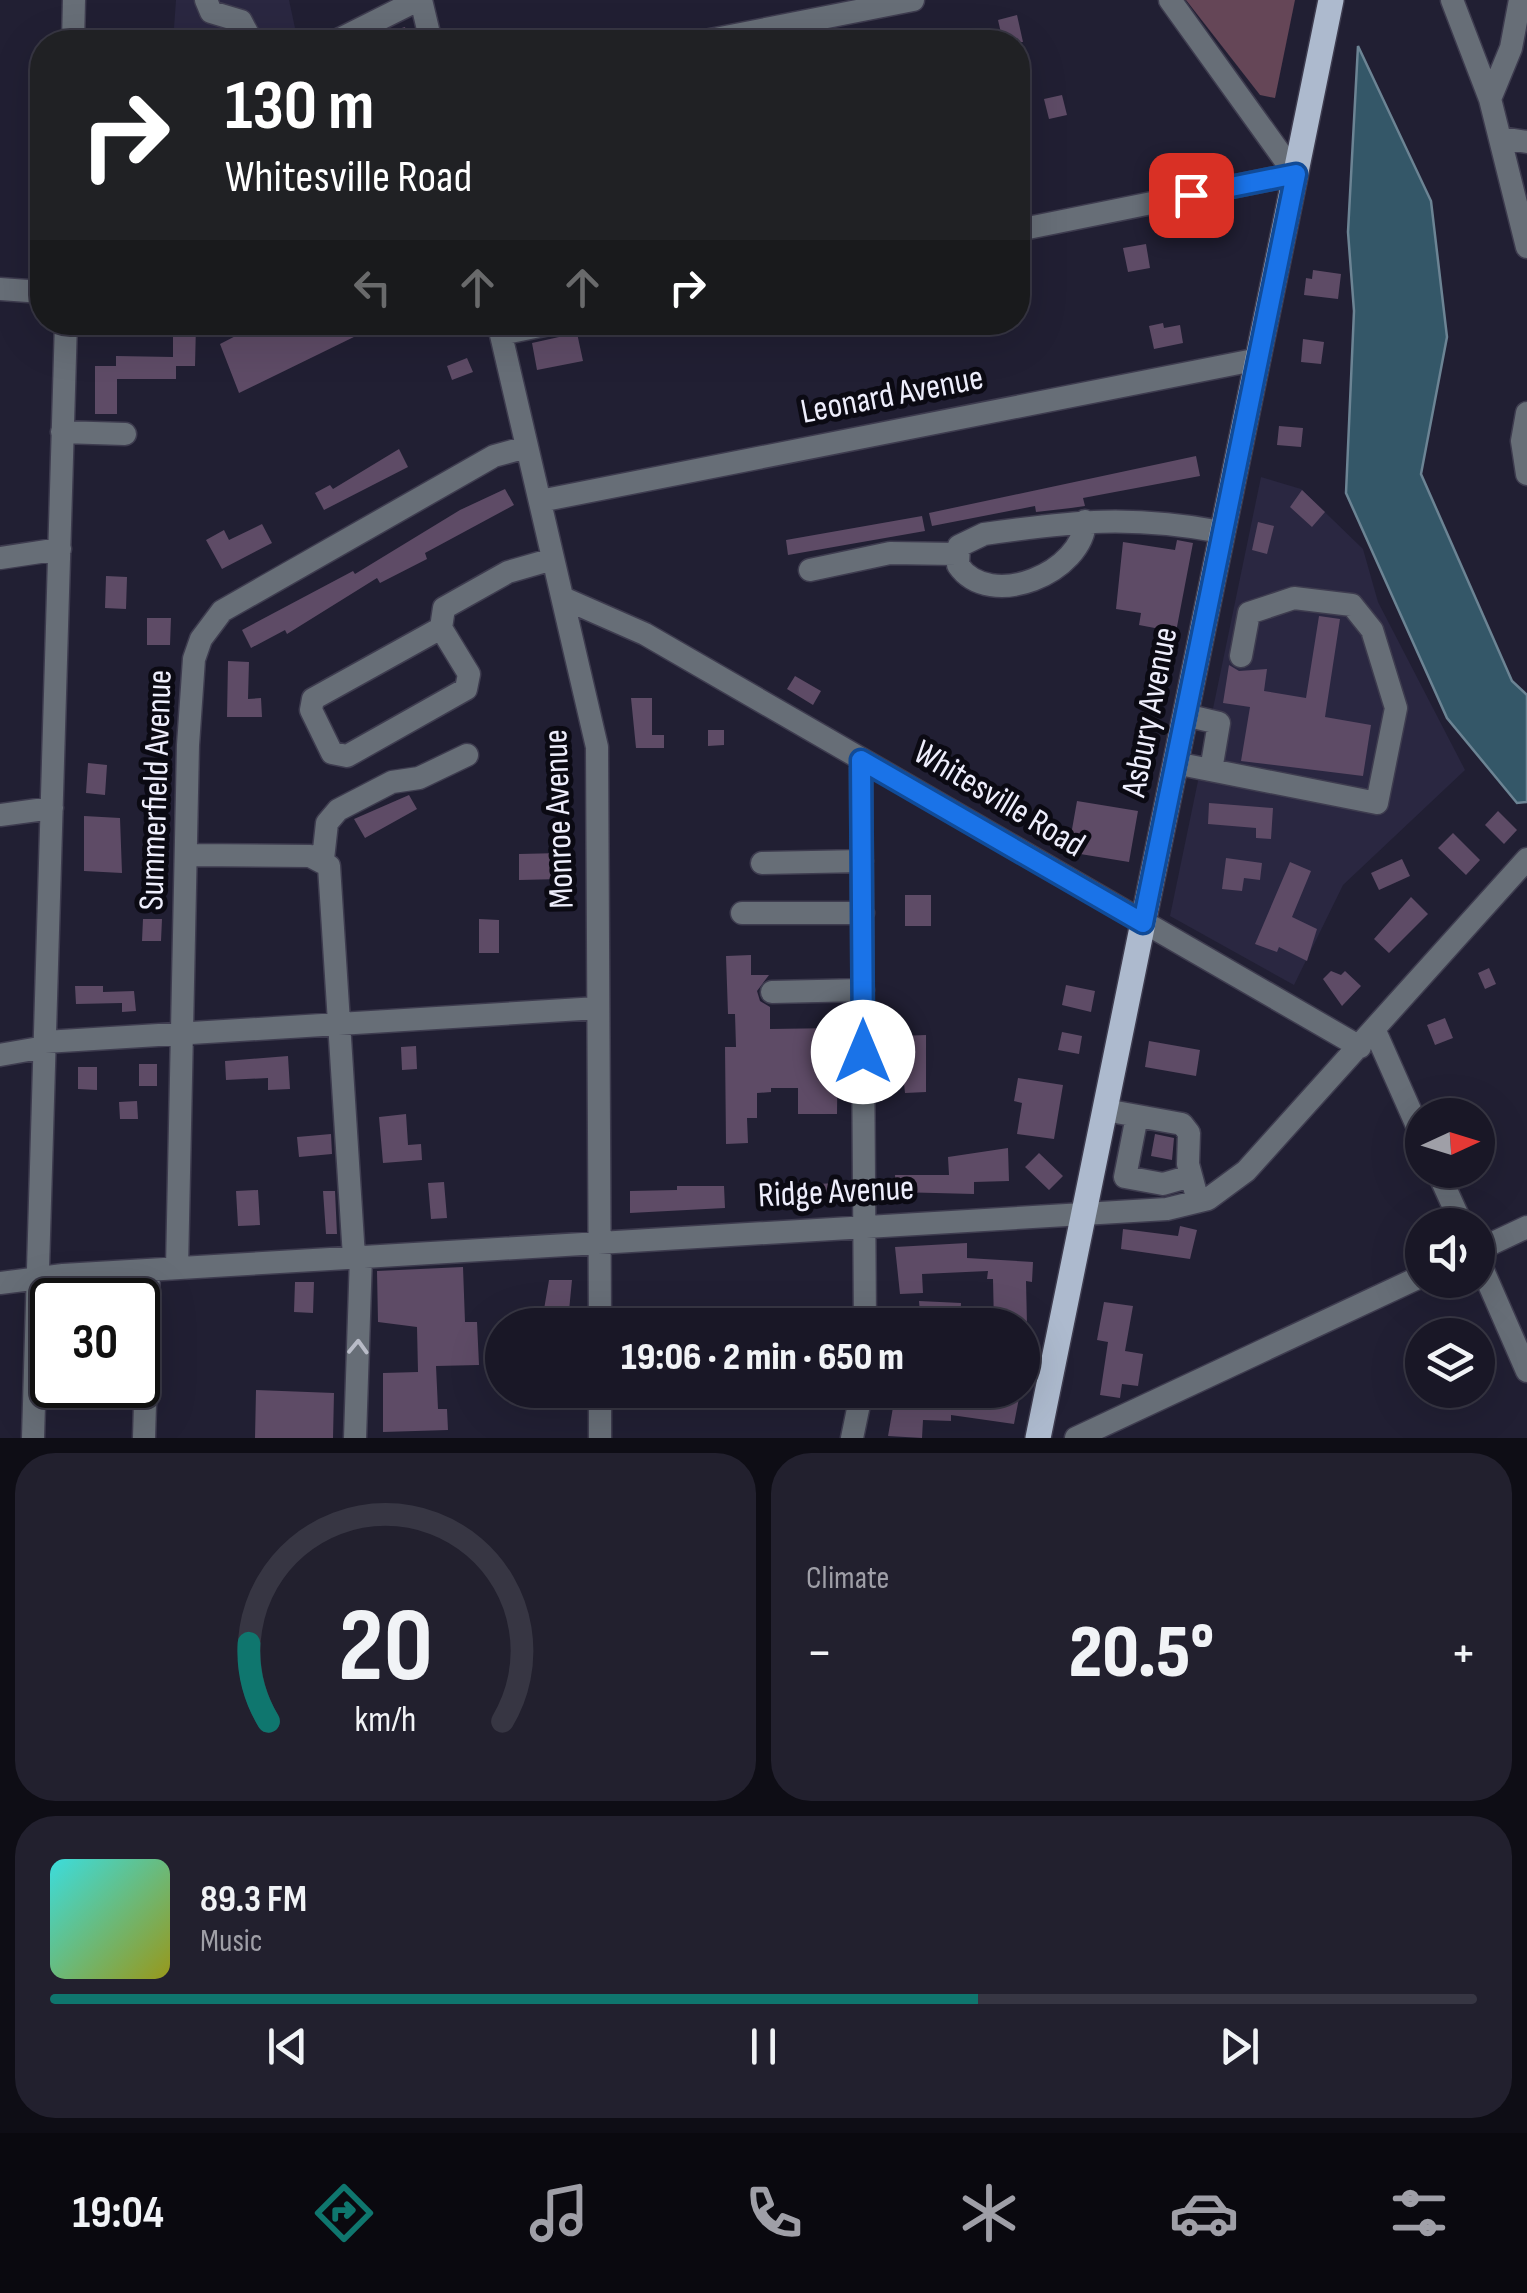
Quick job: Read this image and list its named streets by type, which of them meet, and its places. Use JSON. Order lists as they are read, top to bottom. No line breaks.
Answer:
{"streets":{"main road":["Asbury Avenue"],"street":["Leonard Avenue","Summerfield Avenue","Whitesville Road","Monroe Avenue","Ridge Avenue"]},"crossings":[["Leonard Avenue","Asbury Avenue"],["Leonard Avenue","Monroe Avenue"],["Asbury Avenue","Whitesville Road"],["Asbury Avenue","Ridge Avenue"],["Summerfield Avenue","Monroe Avenue"],["Summerfield Avenue","Ridge Avenue"],["Whitesville Road","Monroe Avenue"],["Whitesville Road","Ridge Avenue"],["Monroe Avenue","Ridge Avenue"]],"north":"right","page":{"turn":["130 m","Whitesville Road"],"limit":"30","trip":"19:06 · 2 min · 650 m","tile":"Climate","heat":["−","20.5°","+"],"song":["89.3 FM","Music"],"tabs":"19:04","gauge":["20","km/h"]}}
